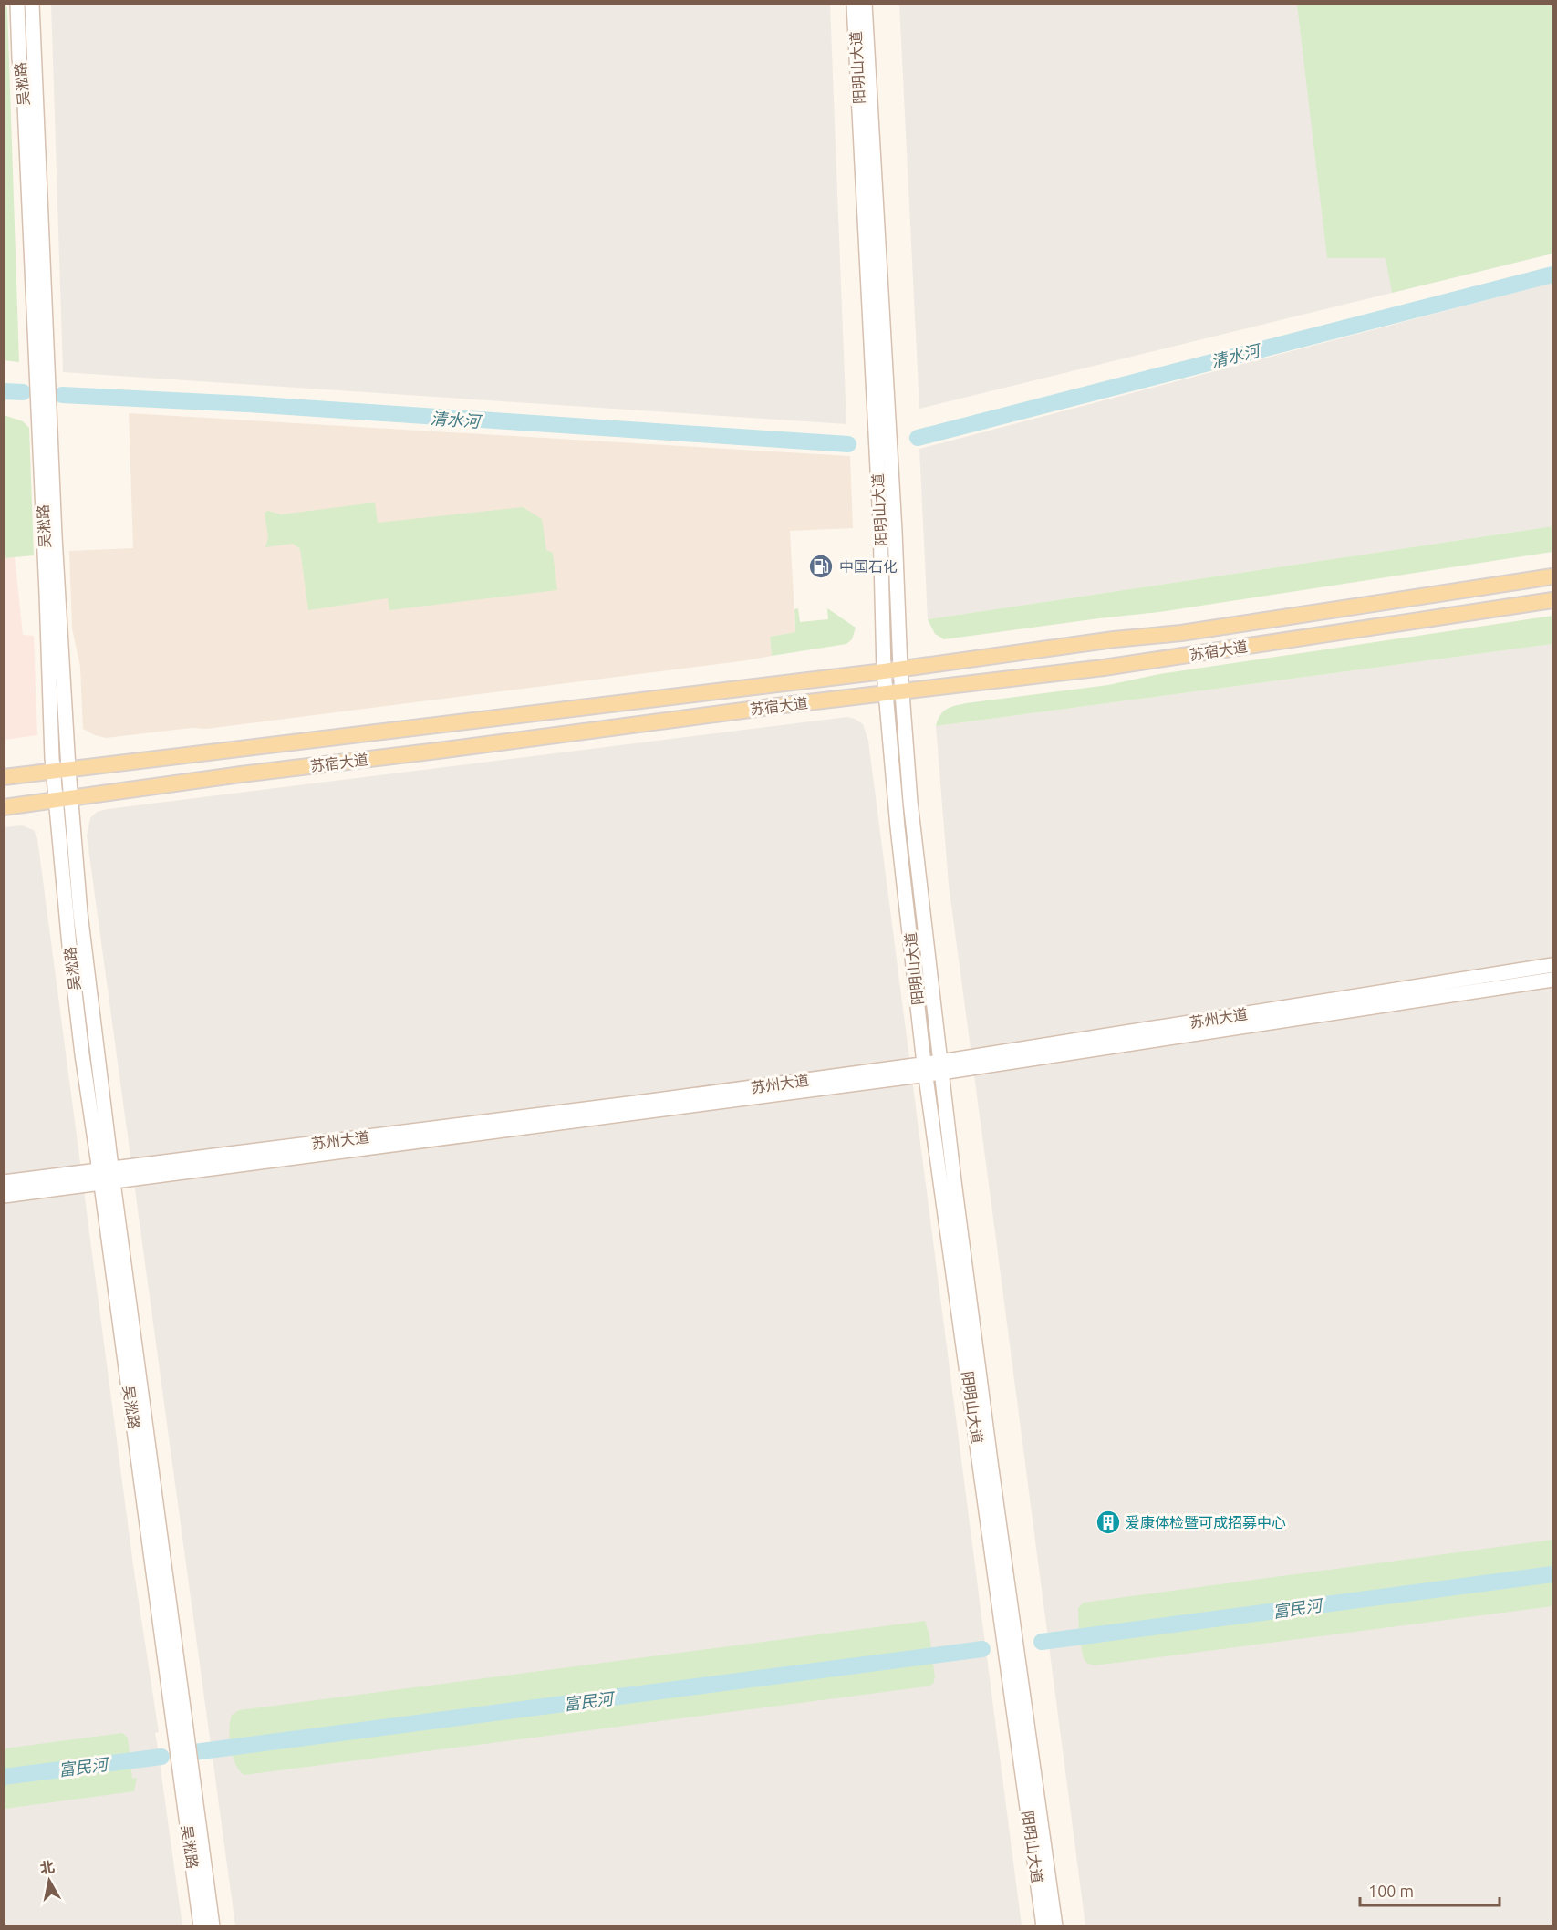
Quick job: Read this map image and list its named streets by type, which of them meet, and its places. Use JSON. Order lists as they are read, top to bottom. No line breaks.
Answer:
{"streets":{"main road":["阳明山大道","吴淞路","苏宿大道","苏州大道"]},"crossings":[["阳明山大道","苏宿大道"],["阳明山大道","苏州大道"],["吴淞路","苏宿大道"],["吴淞路","苏州大道"]],"water":["清水河","富民河"],"places":{"fuel station":["中国石化"],"building":["爱康体检暨可成招募中心"]},"scale_bar":"100 m","north":"top"}
